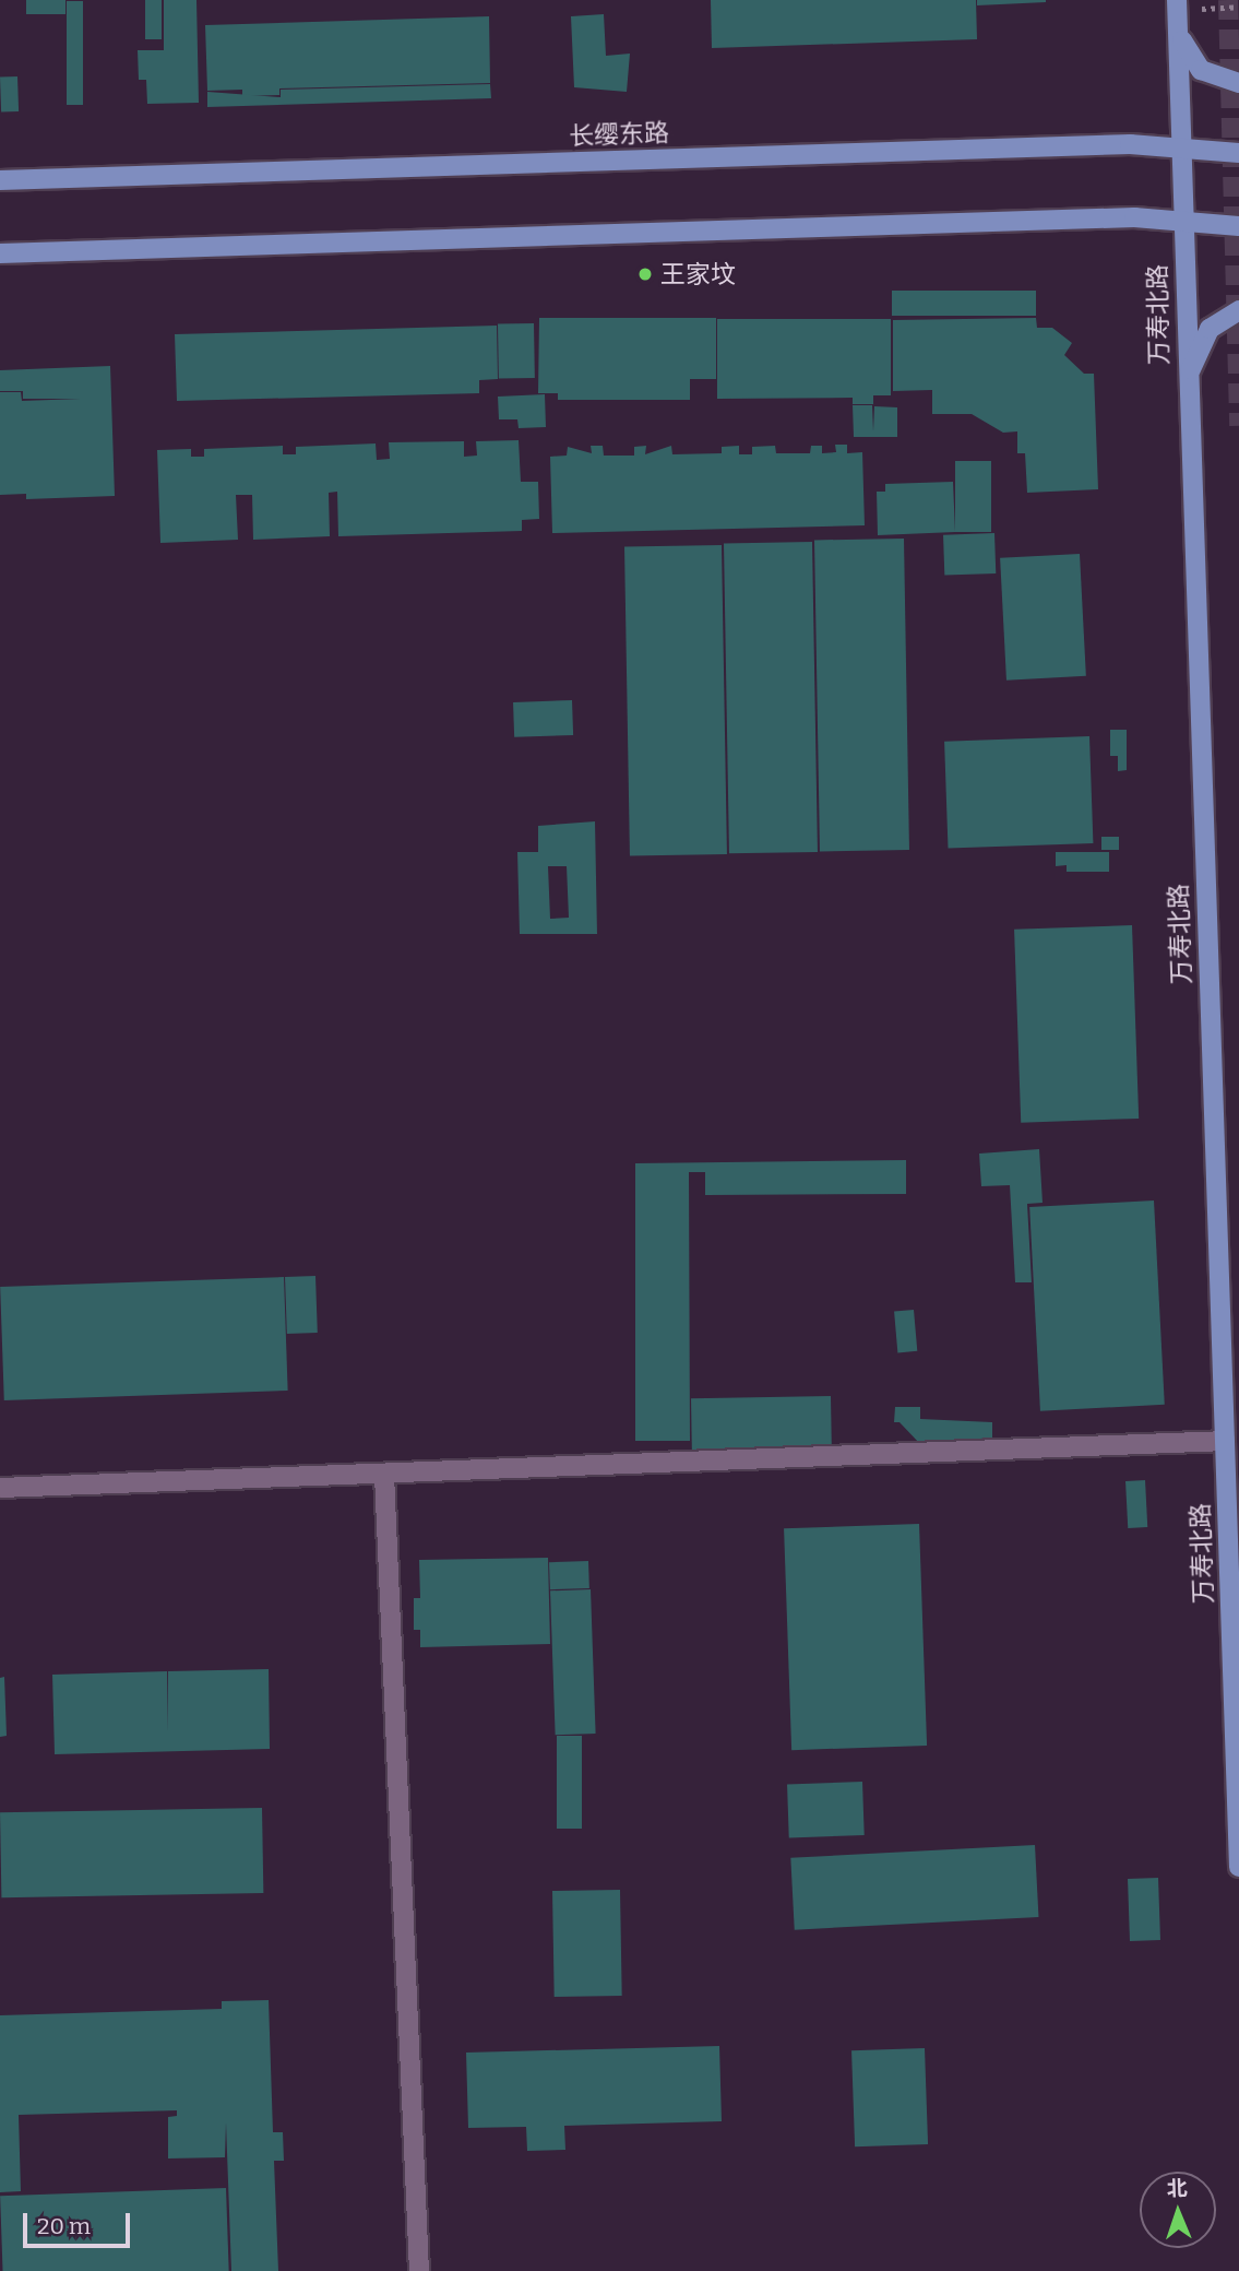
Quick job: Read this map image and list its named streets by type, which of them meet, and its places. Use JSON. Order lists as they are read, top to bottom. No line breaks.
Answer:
{"streets":{"main road":["长缨东路","万寿北路"]},"crossings":[["长缨东路","万寿北路"]],"places":["王家坟"],"scale_bar":"20 m","north":"top"}
